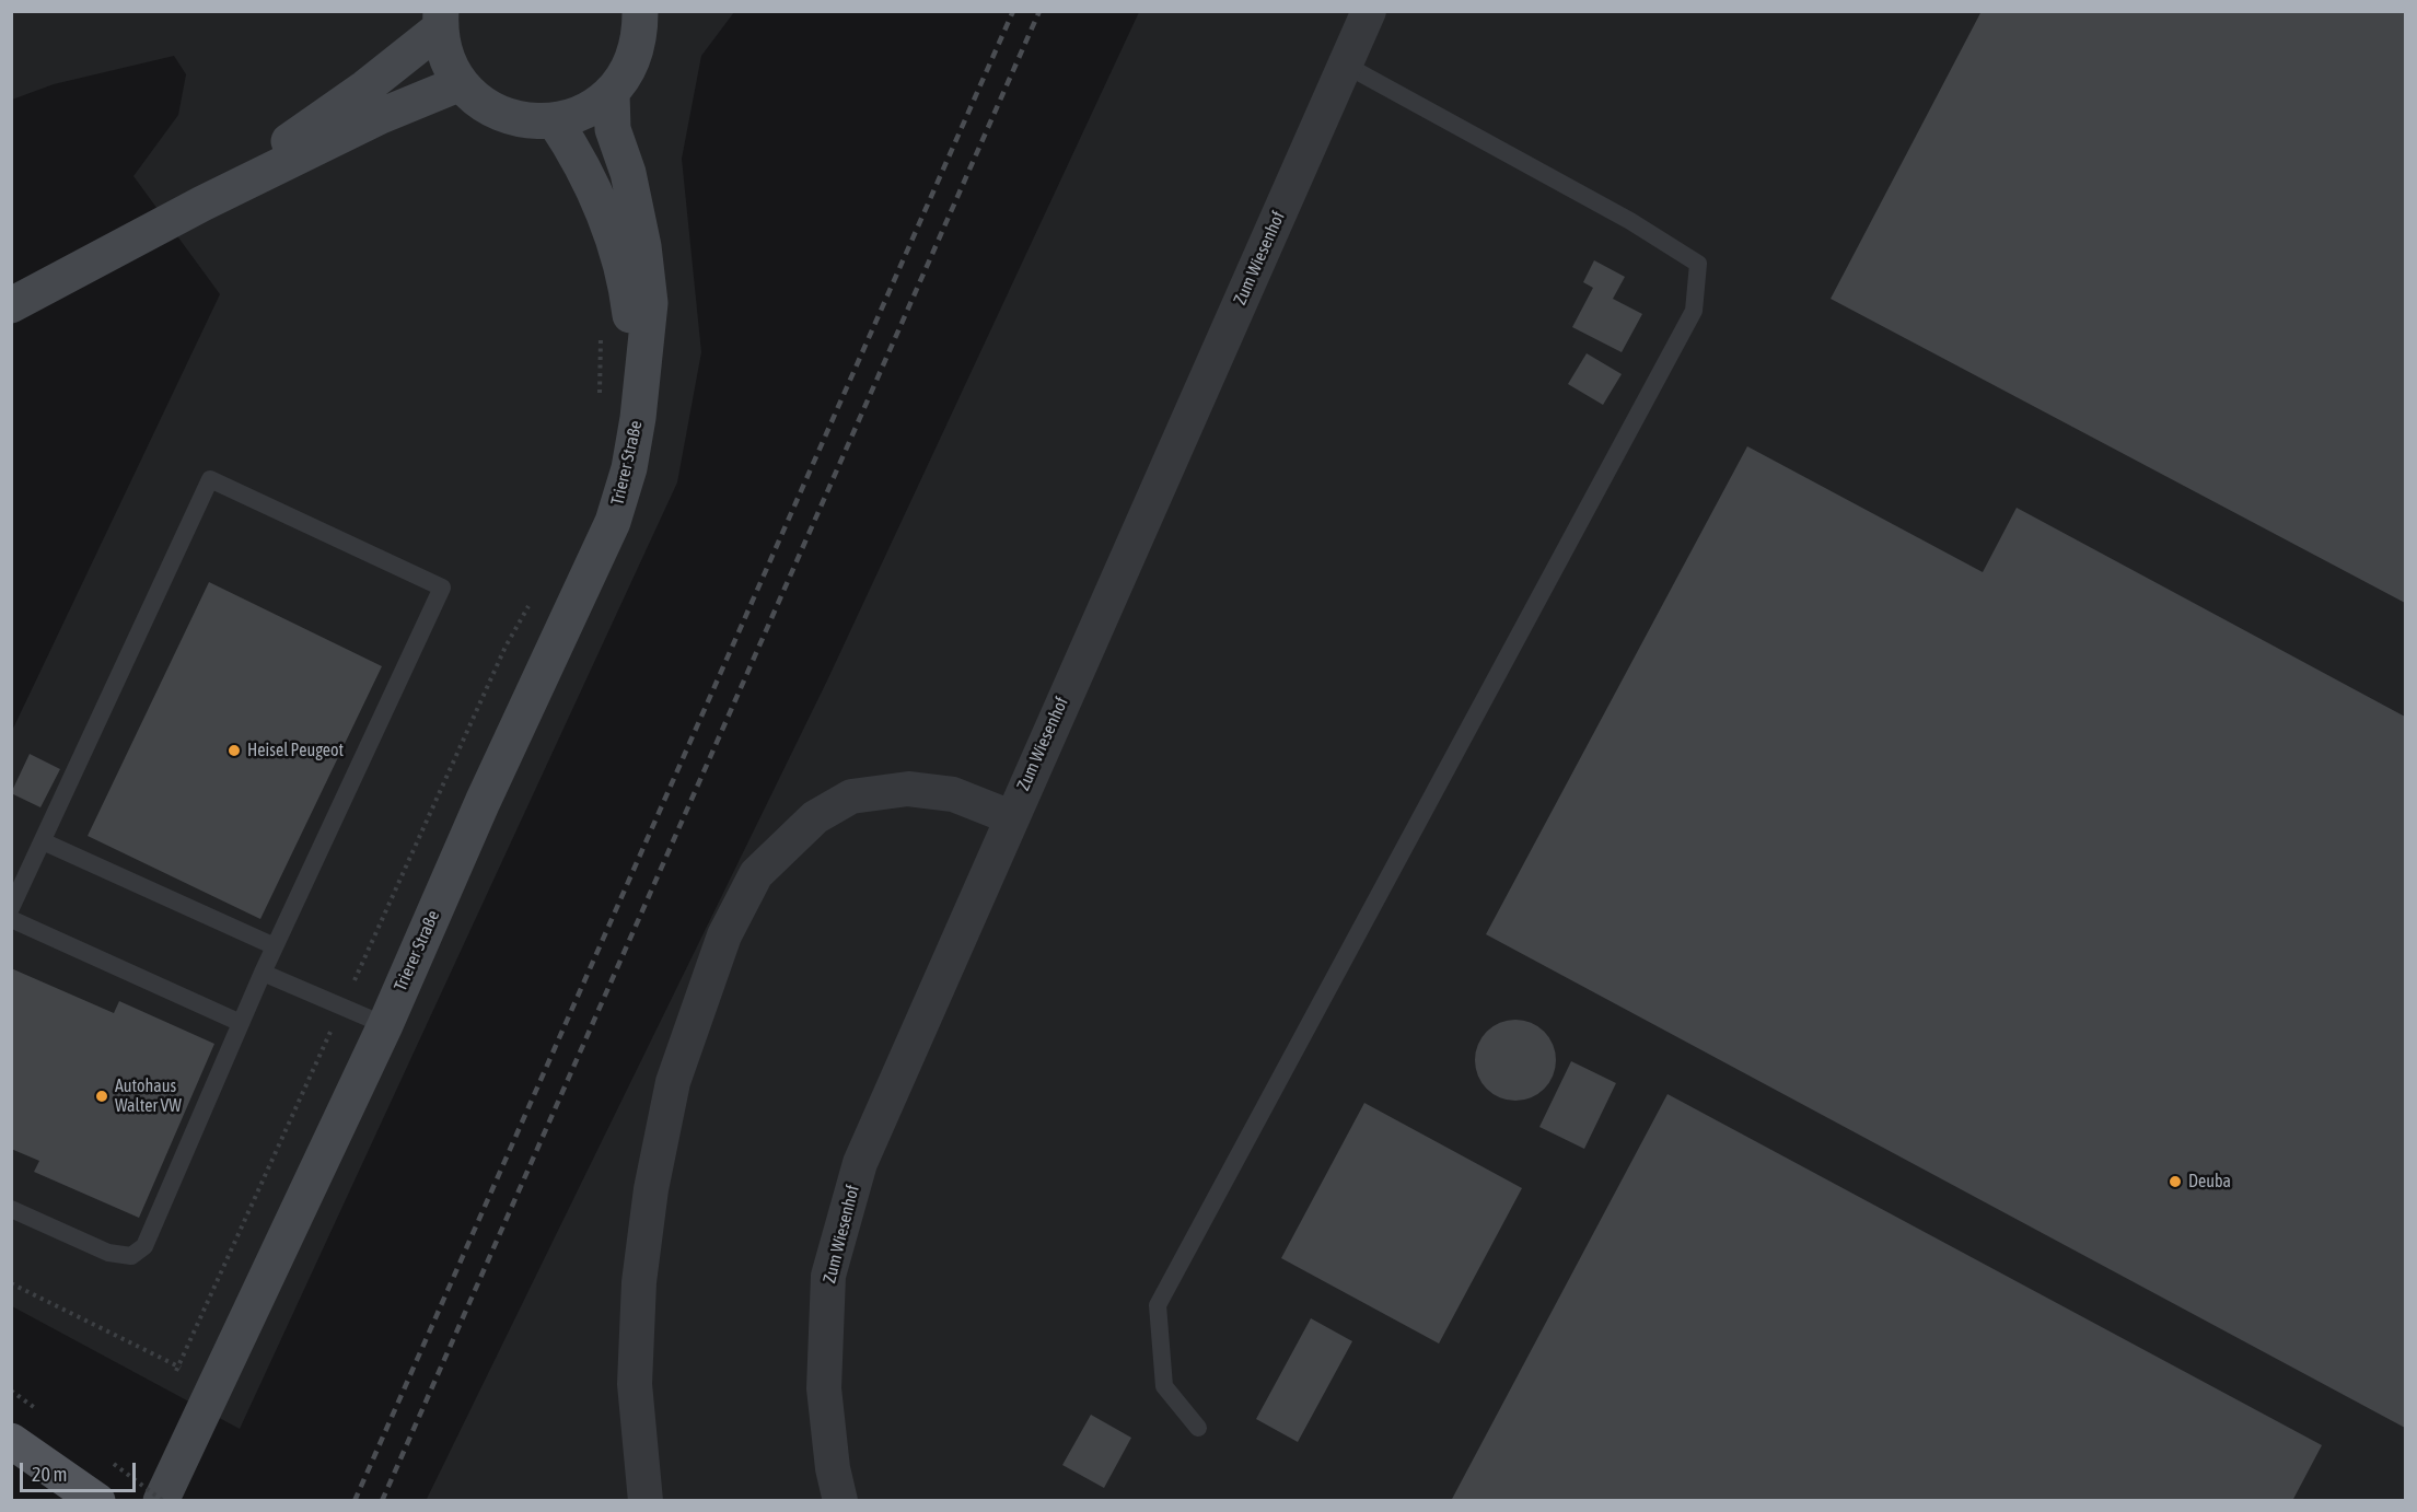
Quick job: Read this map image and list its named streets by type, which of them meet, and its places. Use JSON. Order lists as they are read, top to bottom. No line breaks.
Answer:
{"streets":{"street":["Zum Wiesenhof","Trierer Straße"]},"places":["Heisel Peugeot","Autohaus Walter VW","Deuba"],"scale_bar":"20 m"}
